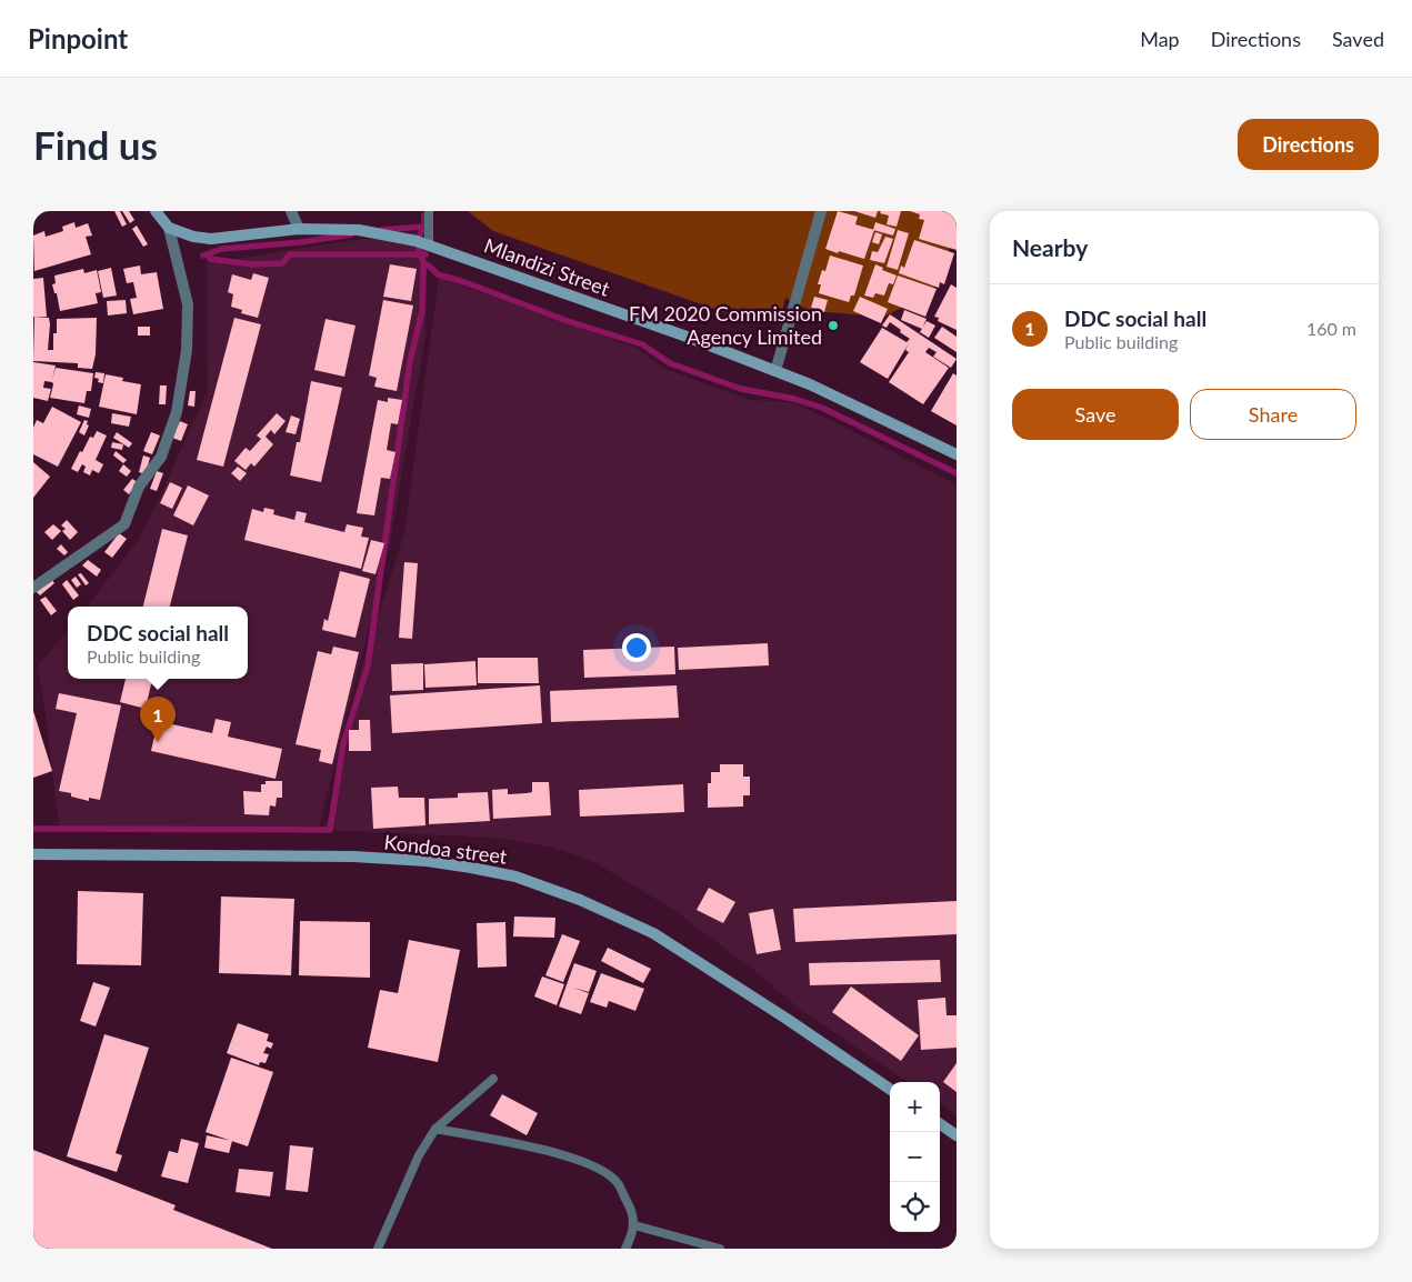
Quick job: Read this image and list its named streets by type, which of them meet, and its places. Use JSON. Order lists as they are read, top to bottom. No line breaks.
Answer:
{"streets":{"street":["Mlandizi Street","Kondoa street"]},"places":["FM 2020 Commission Agency Limited"],"page":{"header":"Pinpoint","nav":["Map","Directions","Saved"],"buttons":["Directions",["Save","Share"]],"title":"Find us","heading":"Nearby","list":[{"mark":"1","name":"DDC social hall","note":"Public building","value":"160 m"}],"popup":["DDC social hall","Public building"],"pins":"1","map_buttons":["+","−"]}}
